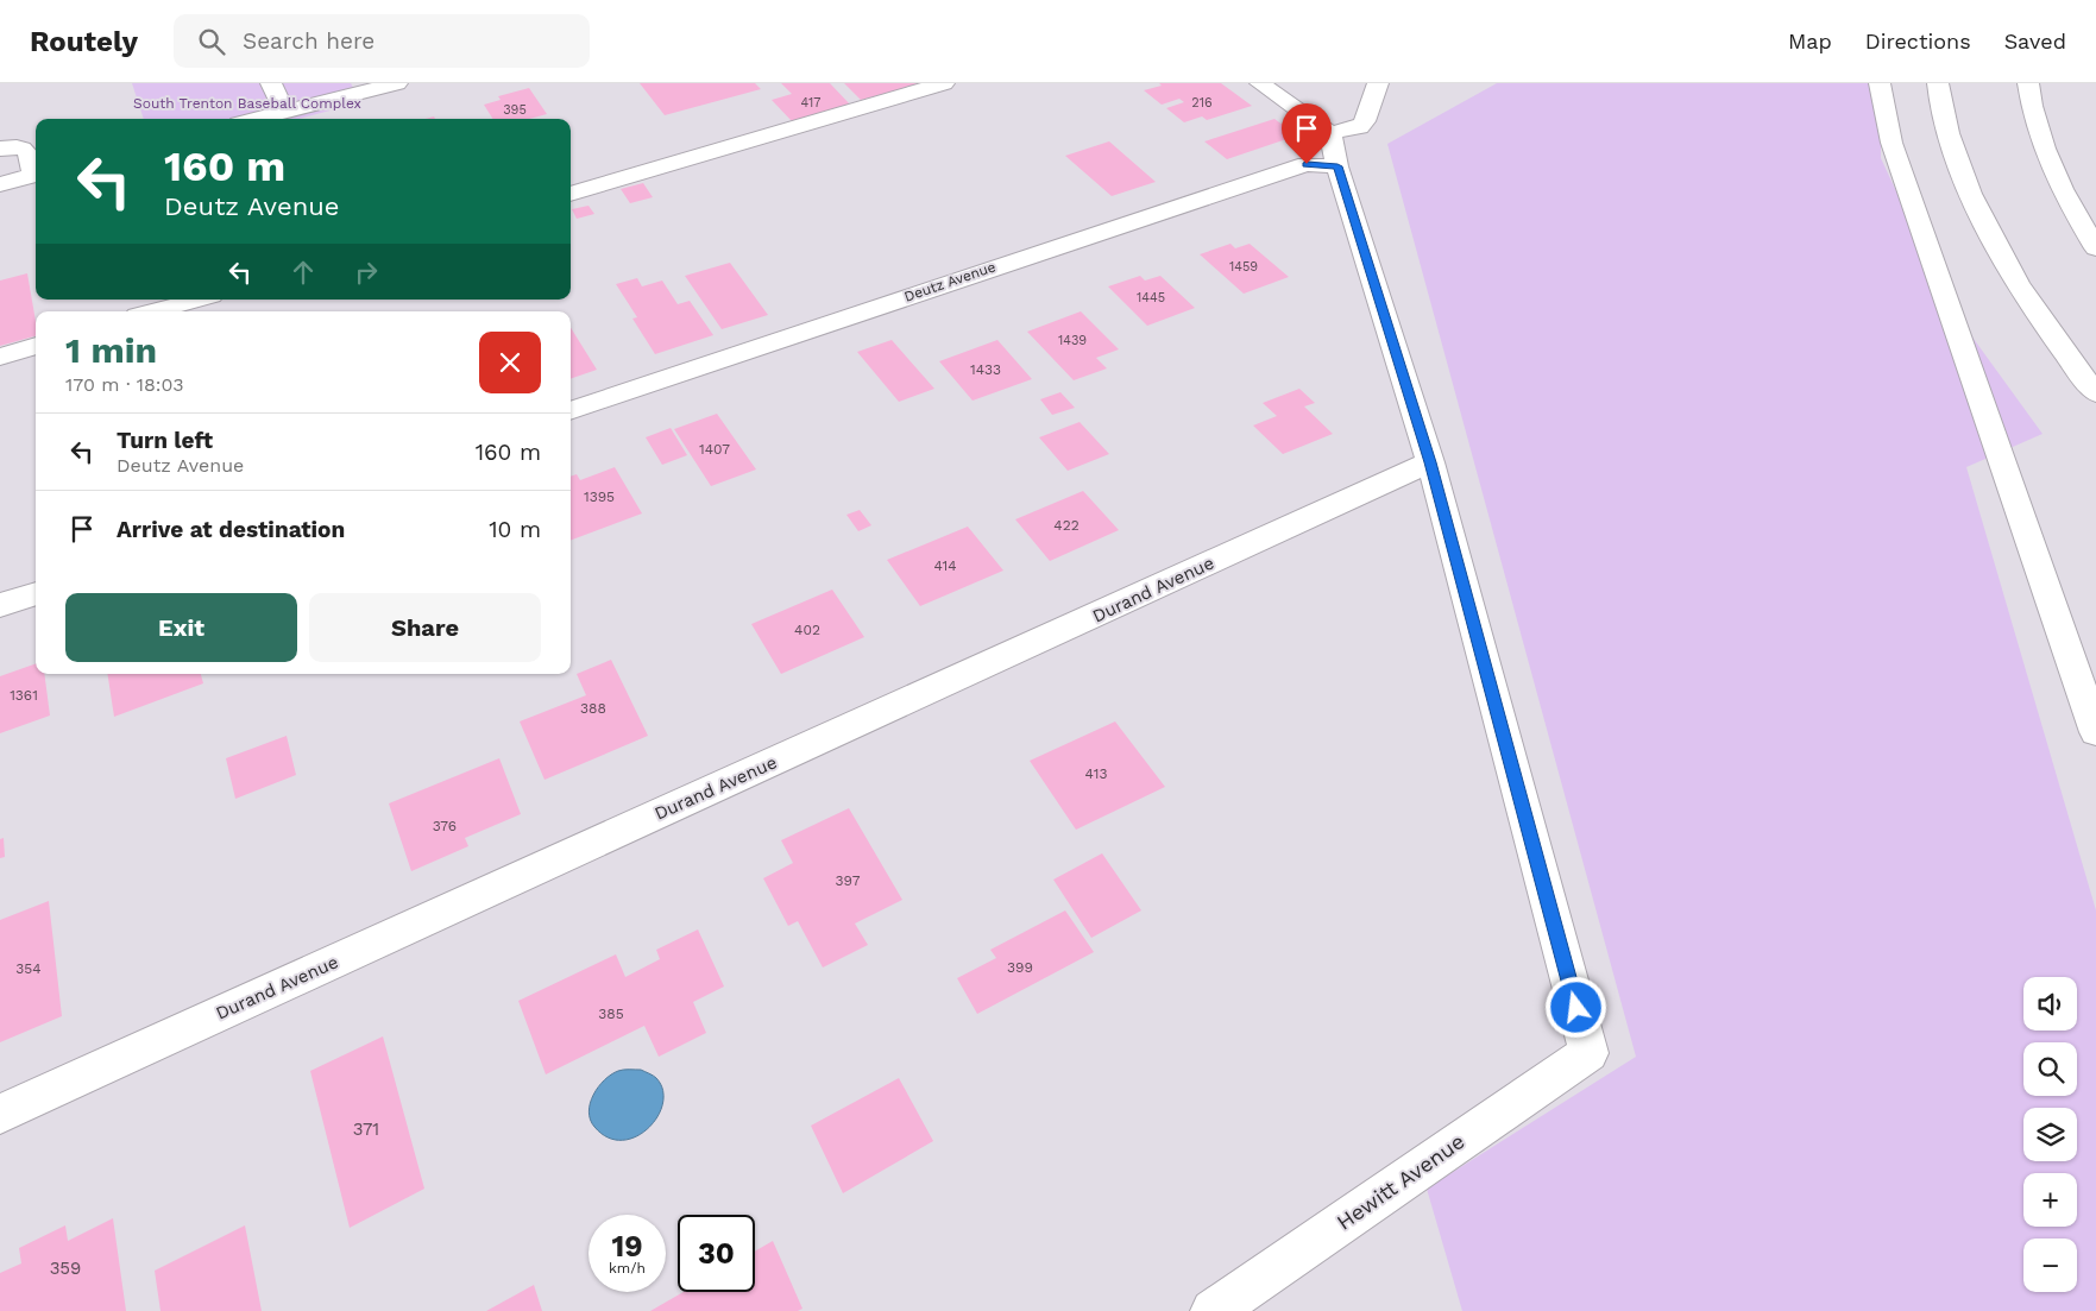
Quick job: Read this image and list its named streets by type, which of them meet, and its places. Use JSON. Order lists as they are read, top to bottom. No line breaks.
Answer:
{"streets":{"main road":["Deutz Avenue","Durand Avenue","Hewitt Avenue"]},"crossings":[["Durand Avenue","Hewitt Avenue"]],"parks":["South Trenton Baseball Complex"],"house_numbers":["417","216","395","1459","1445","1439","1433","1407","1395","422","414","402","1361","388","413","376","397","399","354","385","371","359"],"page":{"header":"Routely","search":"Search here","nav":["Map","Directions","Saved"],"turn":["160 m","Deutz Avenue"],"heading":["1 min","170 m · 18:03"],"list":[{"name":"Turn left","note":"Deutz Avenue","value":"160 m"},{"name":"Arrive at destination","value":"10 m"}],"buttons":["Exit","Share"],"map_buttons":["+","−"],"speed":"19 km/h","limit":"30"}}
